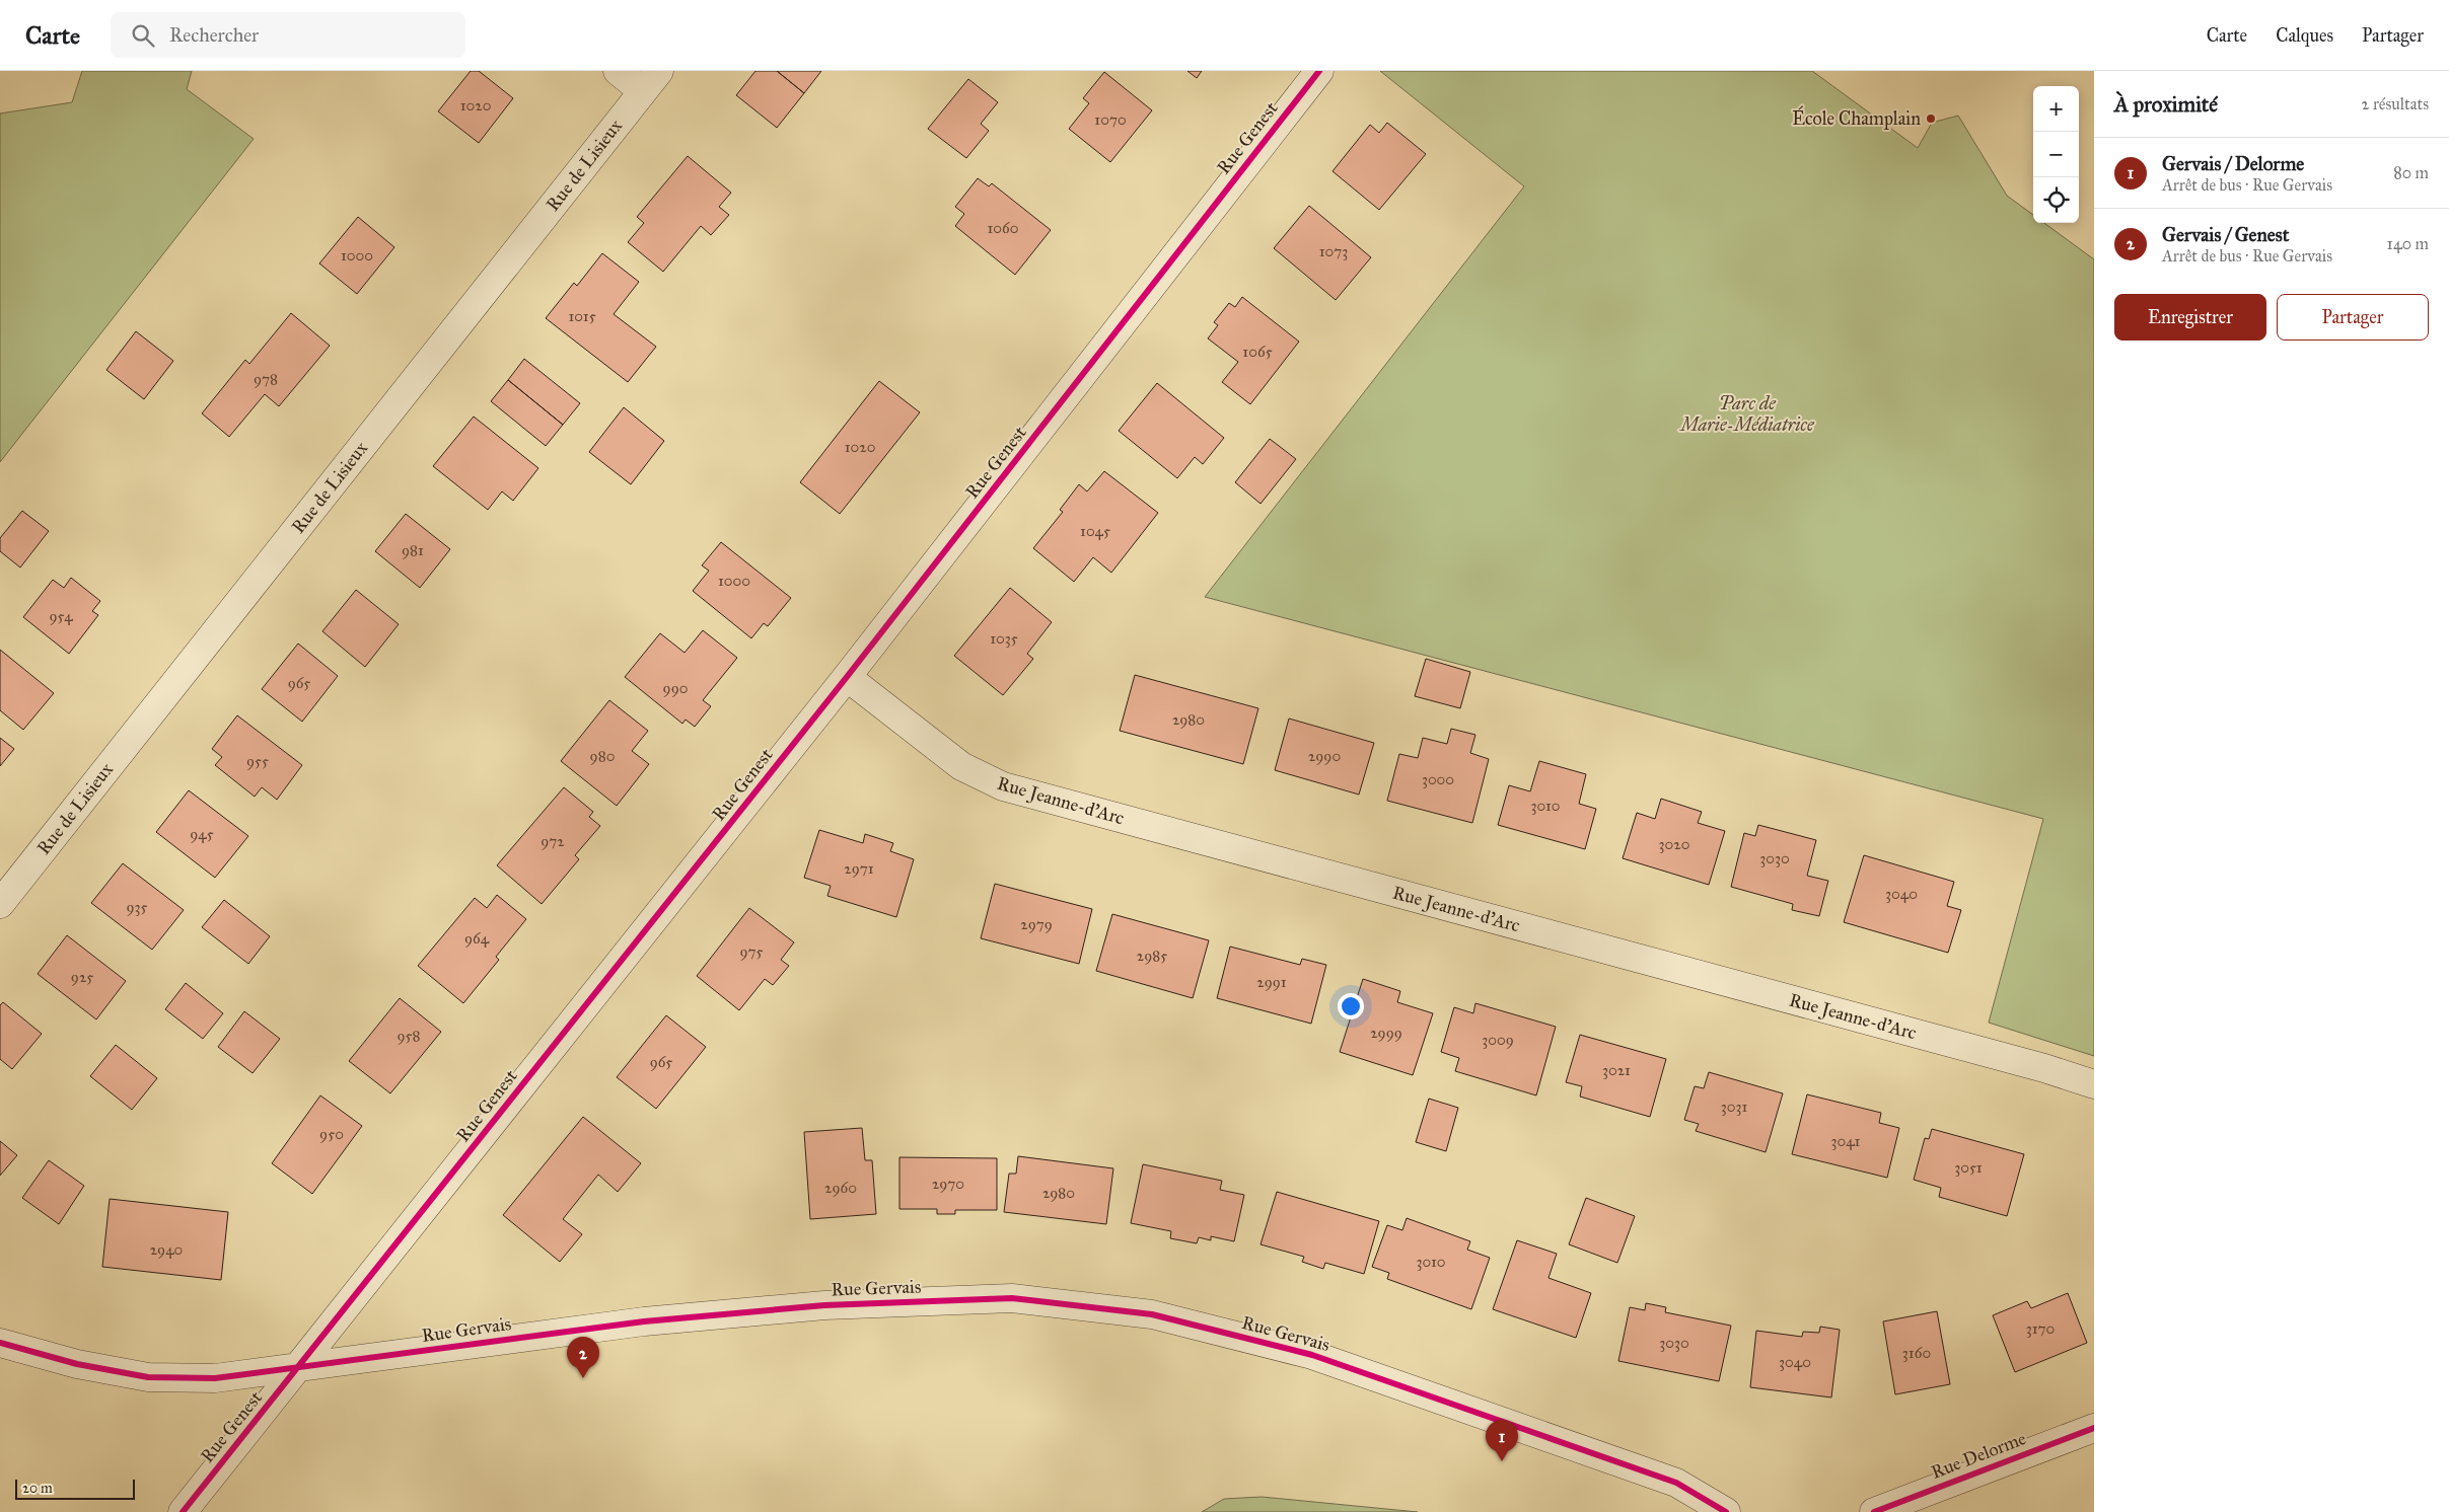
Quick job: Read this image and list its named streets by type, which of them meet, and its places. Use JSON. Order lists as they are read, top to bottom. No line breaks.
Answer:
{"streets":{"street":["Rue Genest","Rue de Lisieux","Rue Jeanne-d'Arc","Rue Gervais","Rue Delorme"]},"crossings":[["Rue Genest","Rue Jeanne-d'Arc"],["Rue Genest","Rue Gervais"]],"parks":["Parc de Marie-Médiatrice"],"places":["École Champlain"],"house_numbers":["1020","1070","1060","1073","1000","1015","1065","978","1020","1045","981","1000","954","1035","965","990","2980","980","2990","955","3000","3010","945","972","3020","3030","2971","3040","935","2979","964","975","2985","925","2991","2999","958","3009","965","3021","3031","950","3041","3051","2970","2960","2980","2940","3010","3170","3030","3160","3040"],"scale_bar":"20 m","page":{"header":"Carte","search":"Rechercher","nav":["Carte","Calques","Partager"],"heading":["À proximité","2 résultats"],"map_buttons":["+","−"],"list":[{"mark":"1","name":"Gervais / Delorme","note":"Arrêt de bus · Rue Gervais","value":"80 m"},{"mark":"2","name":"Gervais / Genest","note":"Arrêt de bus · Rue Gervais","value":"140 m"}],"buttons":["Enregistrer","Partager"],"pins":["2","1"],"scale":"20 m"}}
